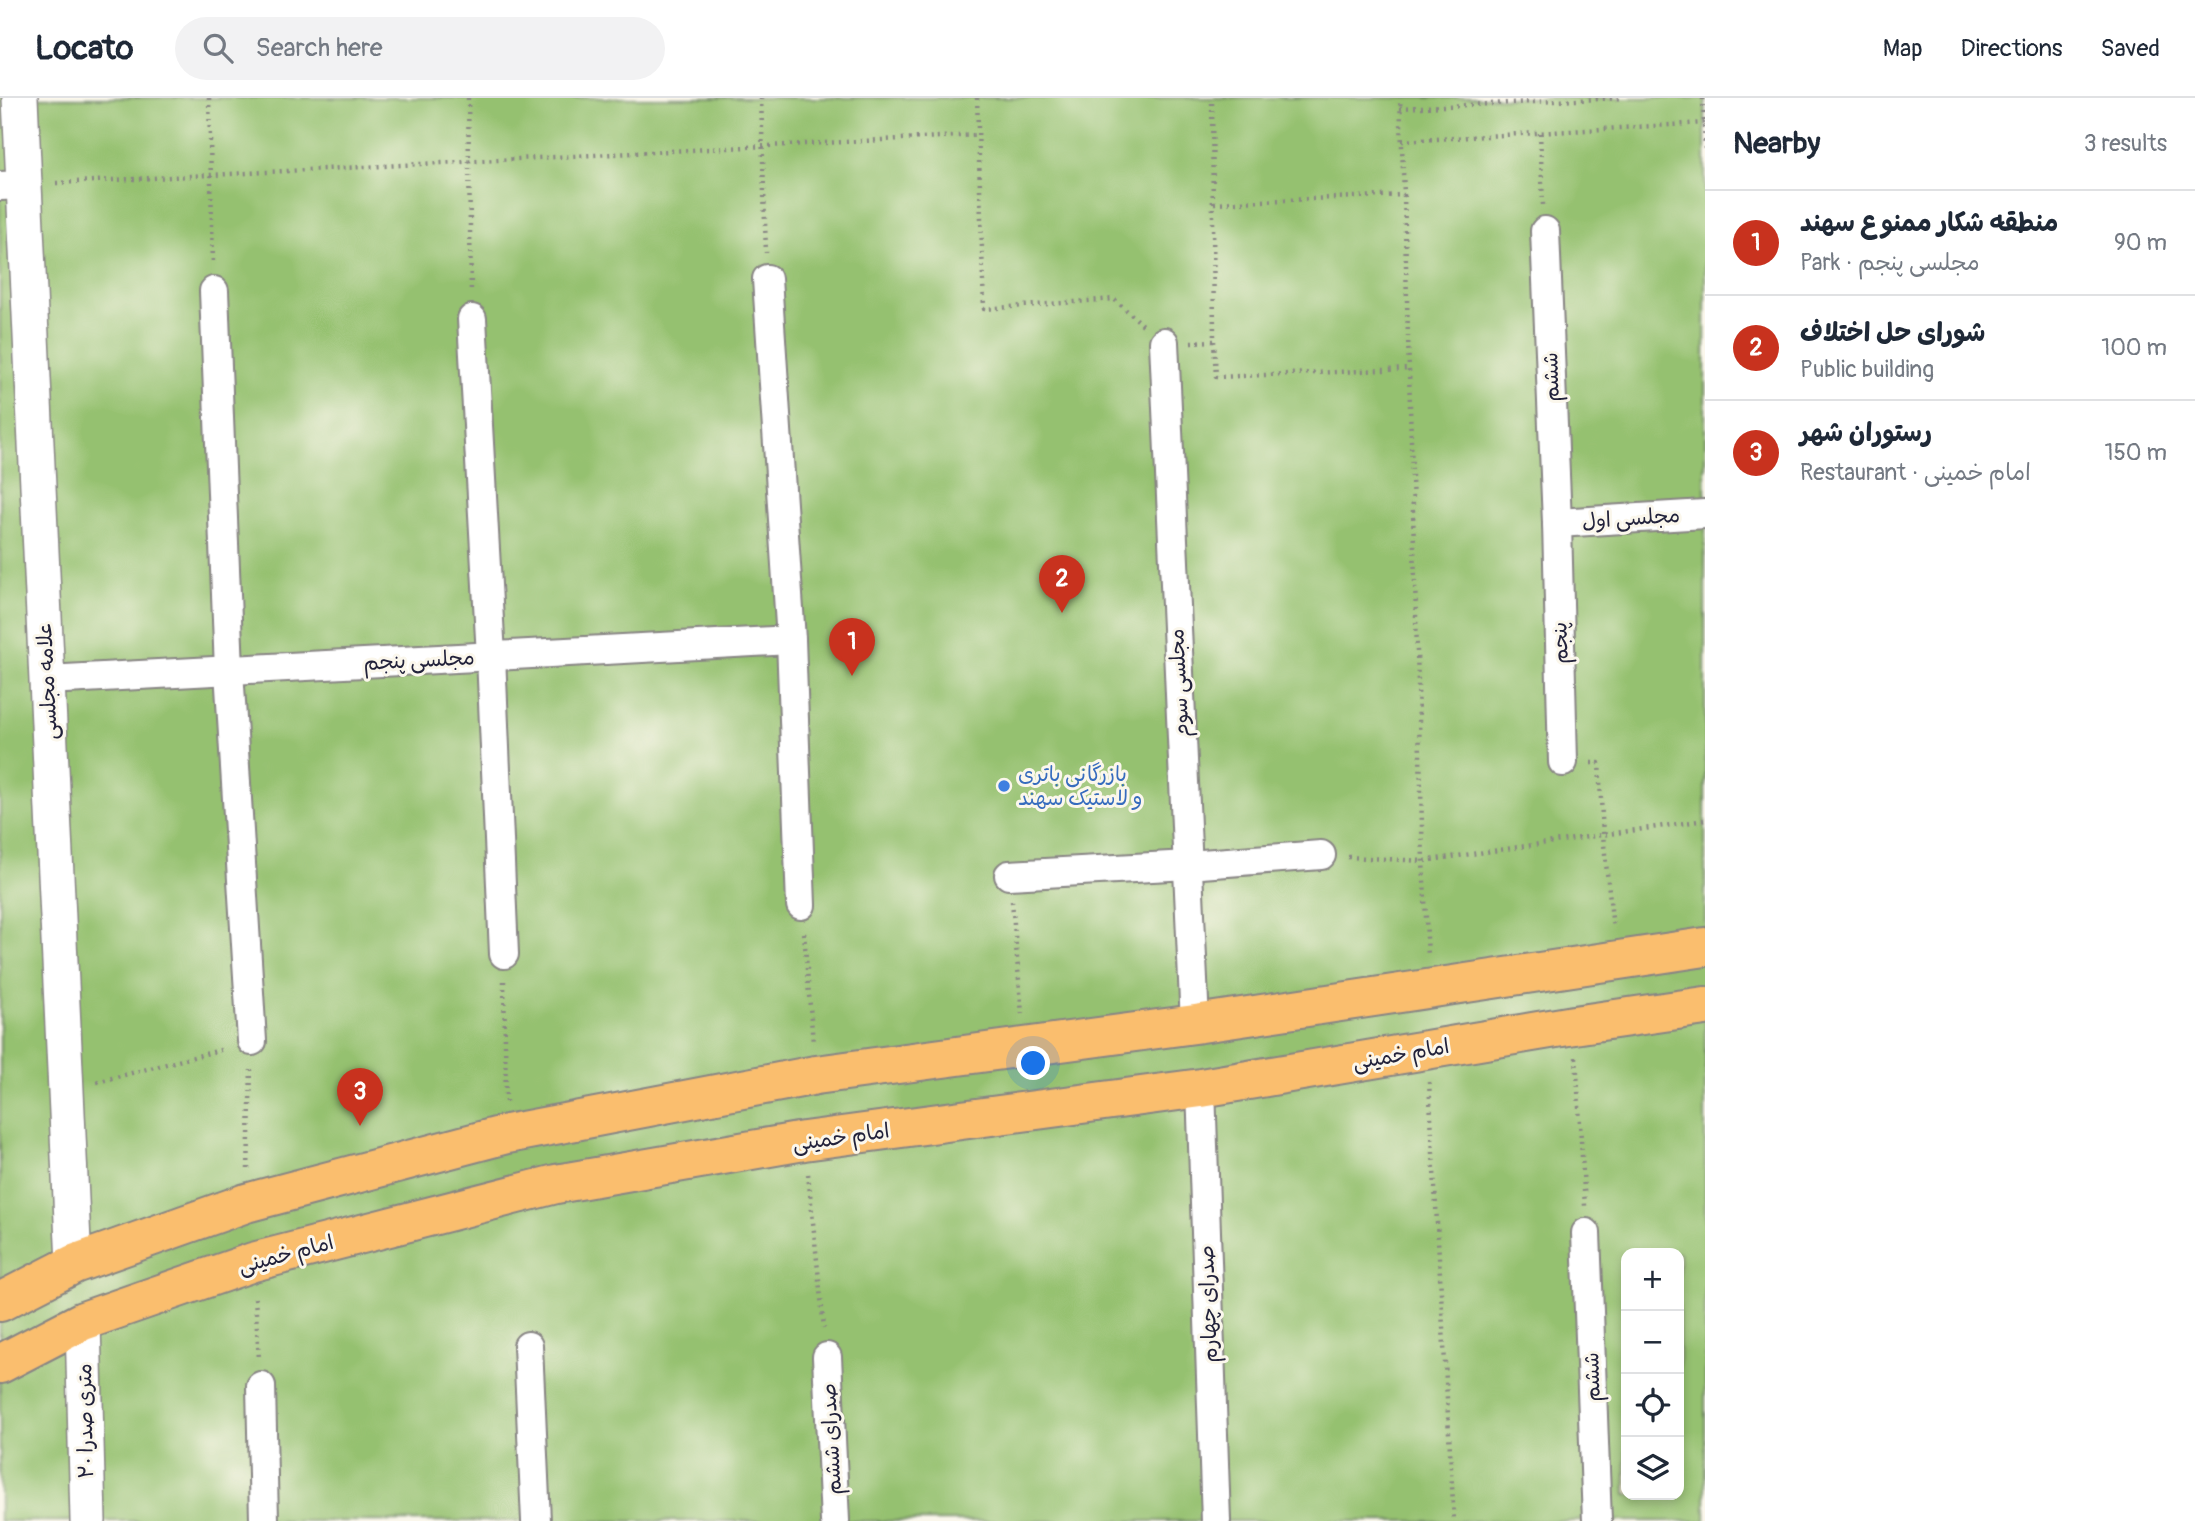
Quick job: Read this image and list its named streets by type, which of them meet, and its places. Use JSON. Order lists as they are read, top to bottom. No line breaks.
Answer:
{"streets":{"main road":["امام خمینی"],"street":["ششم","مجلسی اول","پنجم","مجلسی پنجم","علامه مجلسی","مجلسی سوم","صدرای چهارم","۲۰ متری صدرا","صدرای ششم"]},"crossings":[["ششم","مجلسی اول"],["ششم","پنجم"],["مجلسی اول","پنجم"],["مجلسی پنجم","علامه مجلسی"],["امام خمینی","صدرای چهارم"],["امام خمینی","۲۰ متری صدرا"]],"places":["بازرگانی باتری و لاستیک سهند"],"page":{"header":"Locato","search":"Search here","nav":["Map","Directions","Saved"],"heading":["Nearby","3 results"],"list":[{"mark":"1","name":"منطقه شکار ممنوع سهند","note":"Park · مجلسی پنجم","value":"90 m"},{"mark":"2","name":"شورای حل اختلاف","note":"Public building","value":"100 m"},{"mark":"3","name":"رستوران شهر","note":"Restaurant · امام خمینی","value":"150 m"}],"pins":["2","1","3"],"map_buttons":["+","−"]}}
